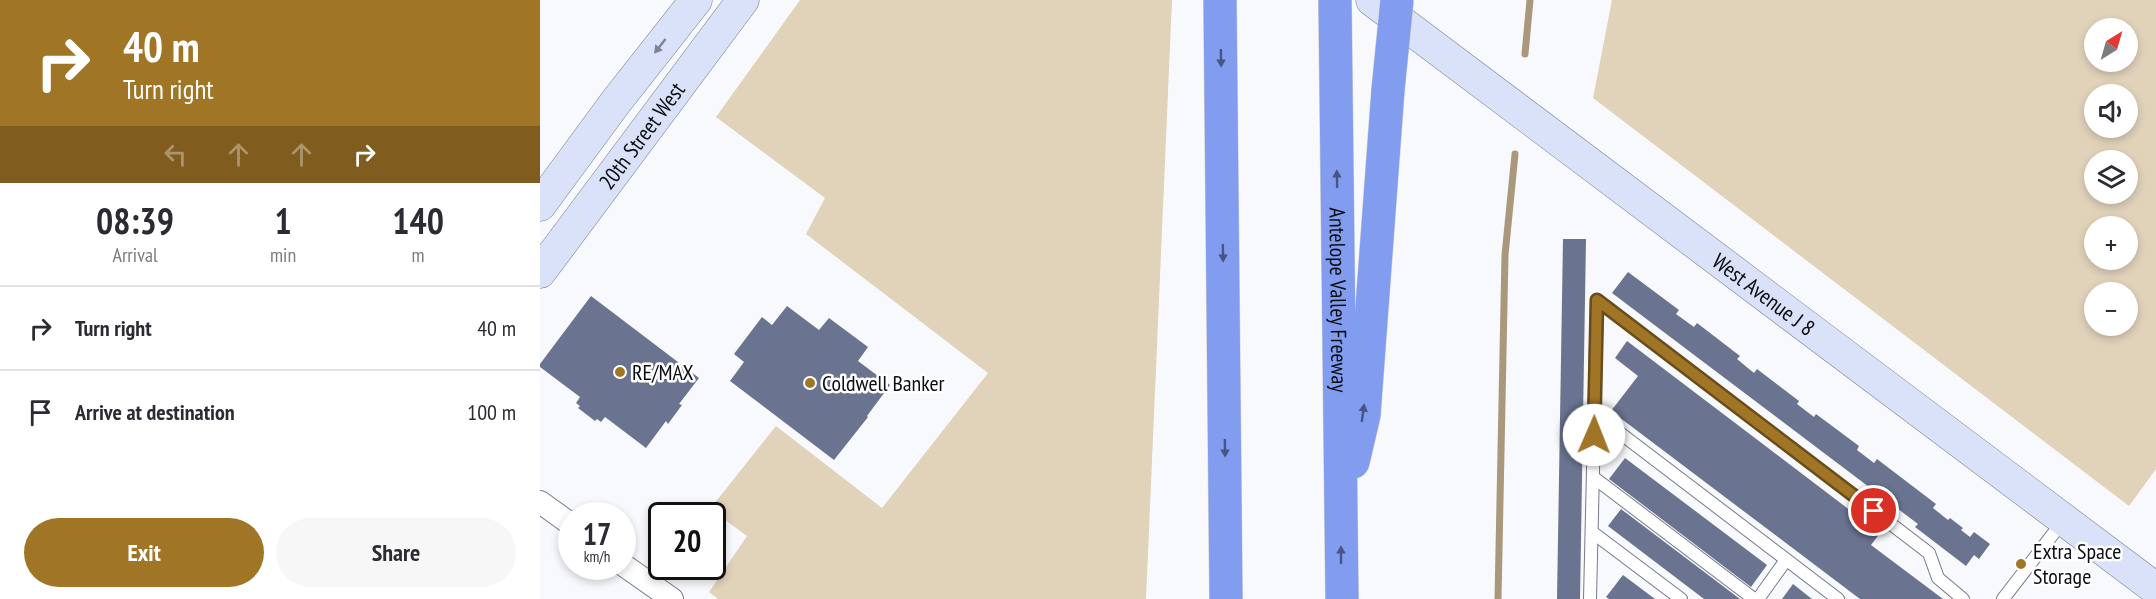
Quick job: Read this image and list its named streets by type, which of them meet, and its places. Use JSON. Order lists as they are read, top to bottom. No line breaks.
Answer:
{"streets":{"highway":["Antelope Valley Freeway"],"street":["20th Street West","West Avenue J 8"]},"places":["RE/MAX","Coldwell Banker","Extra Space Storage"],"north":"top right","page":{"turn":["40 m","Turn right"],"map_buttons":["+","−"],"eta":["08:39","Arrival","1","min","140","m"],"list":[{"name":"Turn right","value":"40 m"},{"name":"Arrive at destination","value":"100 m"}],"speed":"17 km/h","limit":"20","buttons":["Exit","Share"]}}
